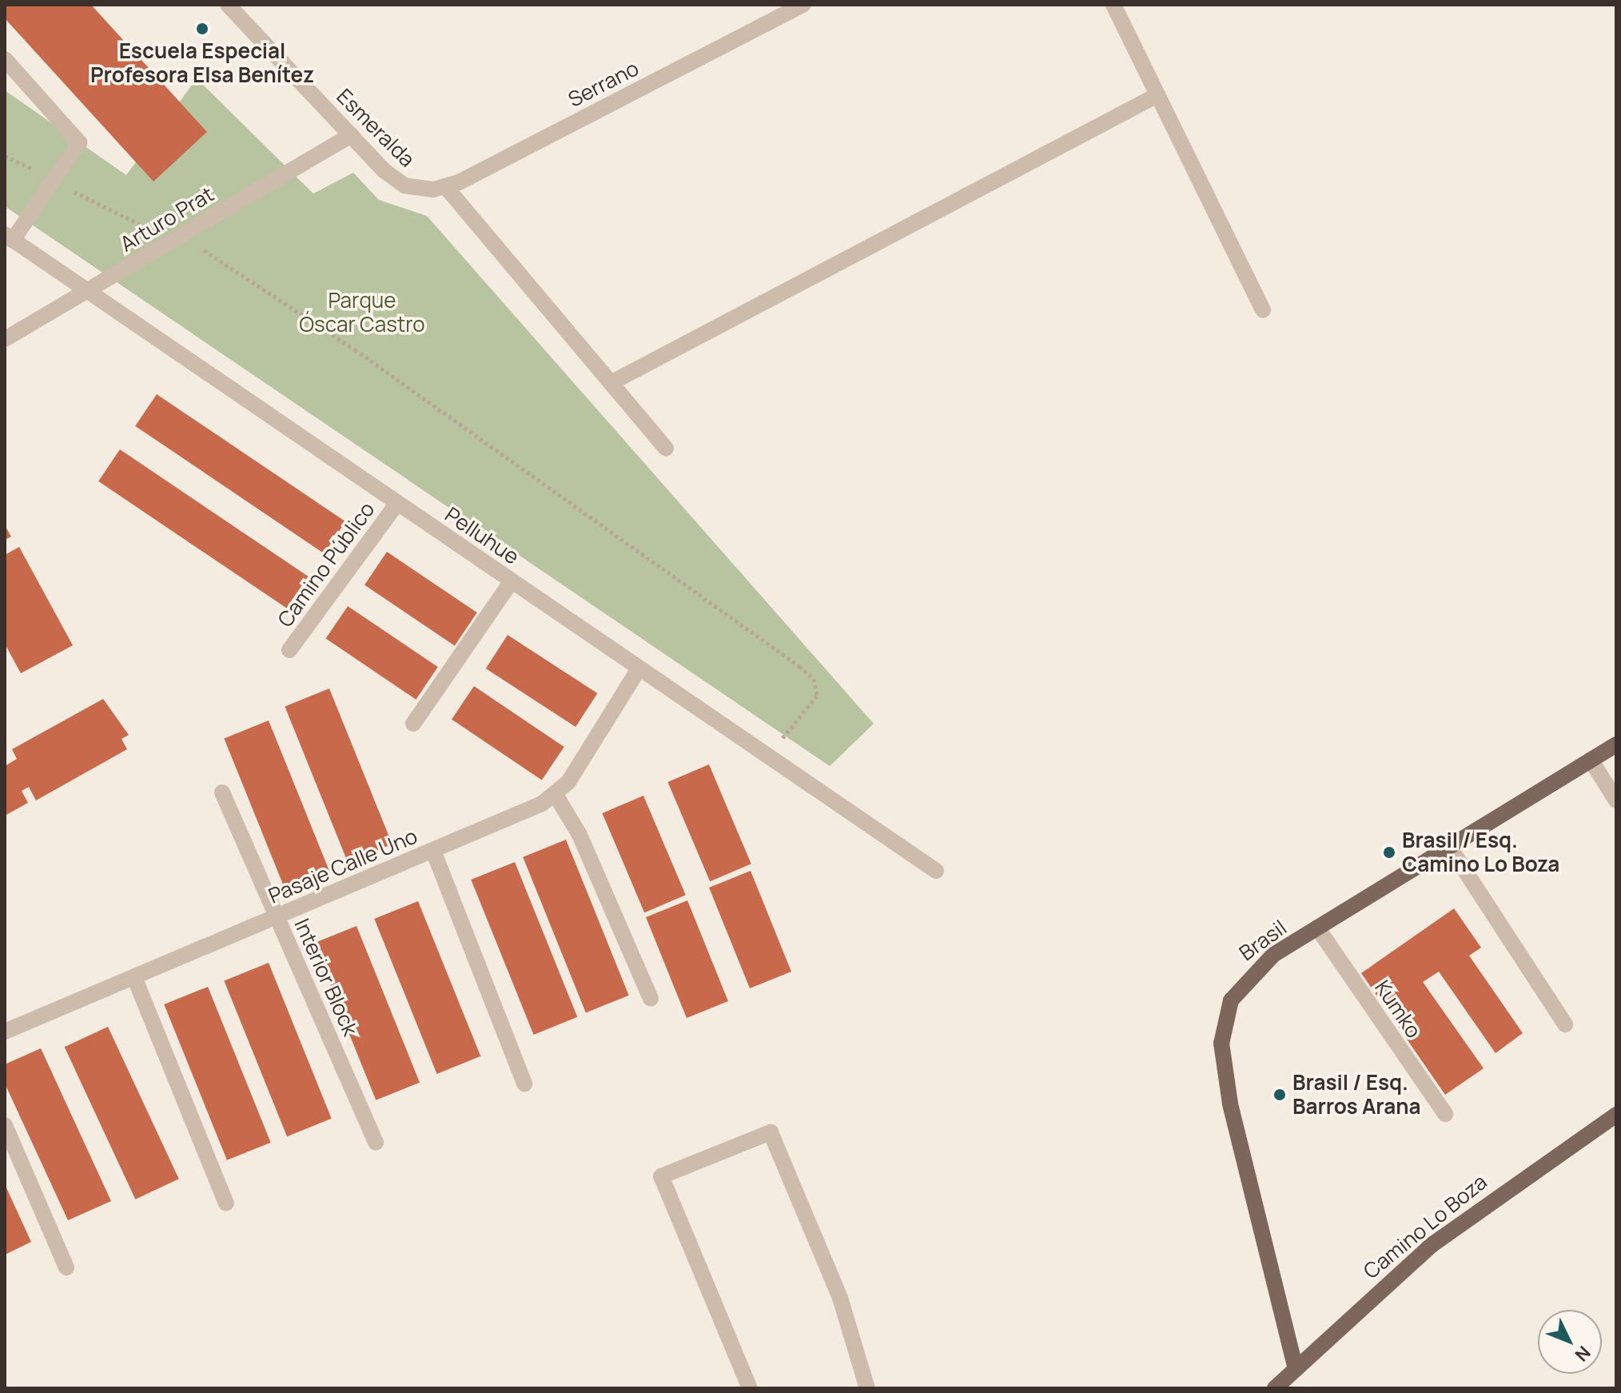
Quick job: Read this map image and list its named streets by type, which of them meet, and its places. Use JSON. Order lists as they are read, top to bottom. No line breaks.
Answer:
{"streets":{"main road":["Brasil","Camino Lo Boza"],"street":["Serrano","Esmeralda","Arturo Prat","Pelluhue","Camino Público","Pasaje Calle Uno","Interior Block","Kumko"]},"crossings":[["Serrano","Esmeralda"],["Esmeralda","Arturo Prat"],["Arturo Prat","Pelluhue"],["Pelluhue","Camino Público"],["Pasaje Calle Uno","Interior Block"],["Brasil","Kumko"],["Brasil","Camino Lo Boza"]],"parks":["Parque Óscar Castro"],"places":["Escuela Especial Profesora Elsa Benítez","Brasil / Esq. Camino Lo Boza","Brasil / Esq. Barros Arana"],"north":"bottom right"}
